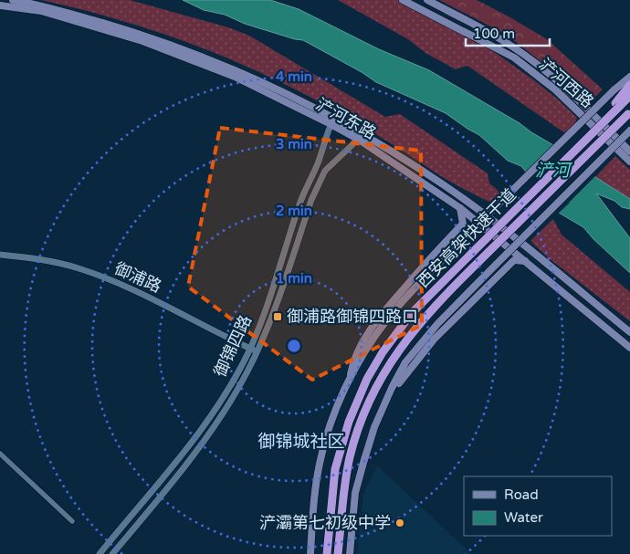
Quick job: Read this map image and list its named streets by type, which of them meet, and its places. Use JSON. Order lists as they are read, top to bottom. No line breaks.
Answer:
{"streets":{"highway":["西安高架快速干道"],"main road":["浐河西路","浐河东路"],"street":["御浦路","御锦四路"]},"crossings":[["浐河东路","御锦四路"],["御浦路","御锦四路"]],"districts":["御锦城社区"],"water":["浐河"],"places":{"transit":["御浦路御锦四路口"],"other":["浐灞第七初级中学"]},"legend":["Road","Water"],"scale_bar":"100 m","rings":["4 min","3 min","2 min","1 min"]}
